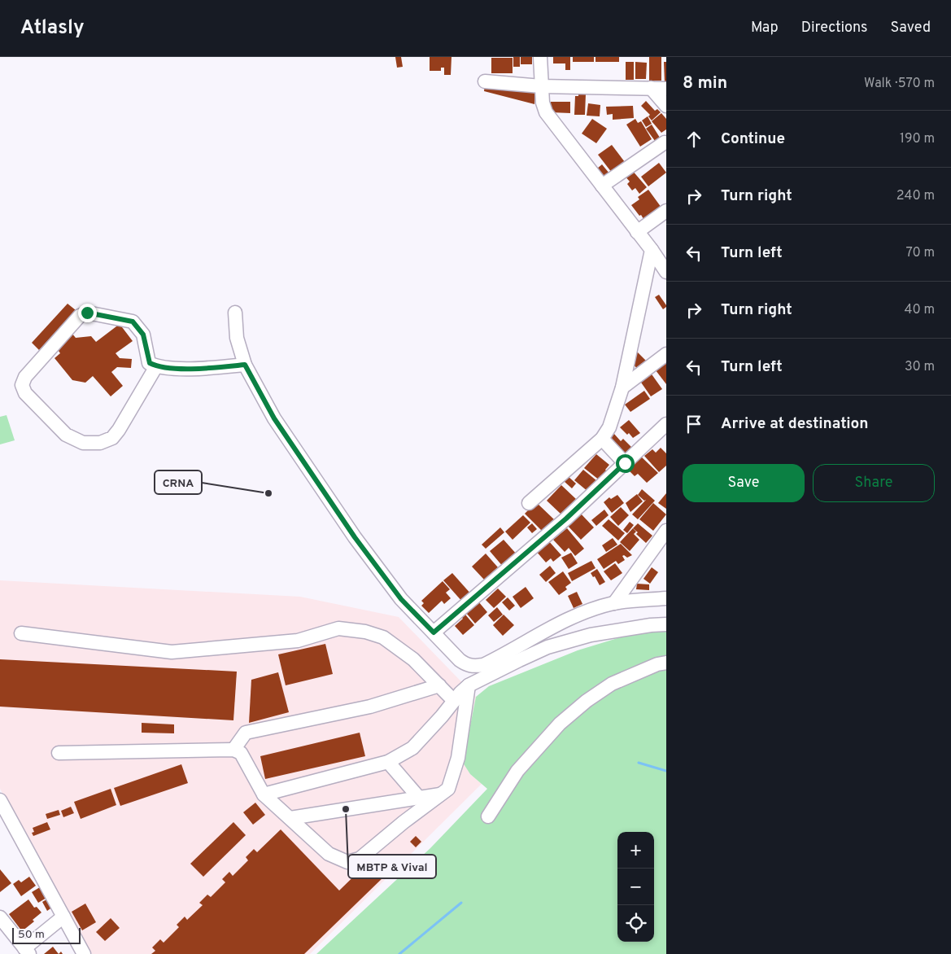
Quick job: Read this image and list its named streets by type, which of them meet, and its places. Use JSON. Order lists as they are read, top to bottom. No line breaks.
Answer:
{"places":["CRNA","MBTP & Vival"],"scale_bar":"50 m","page":{"header":"Atlasly","nav":["Map","Directions","Saved"],"heading":["8 min","Walk · 570 m"],"list":[["Continue","190 m"],["Turn right","240 m"],["Turn left","70 m"],["Turn right","40 m"],["Turn left","30 m"],"Arrive at destination"],"buttons":["Save","Share"],"map_buttons":["+","−"],"scale":"50 m"}}
